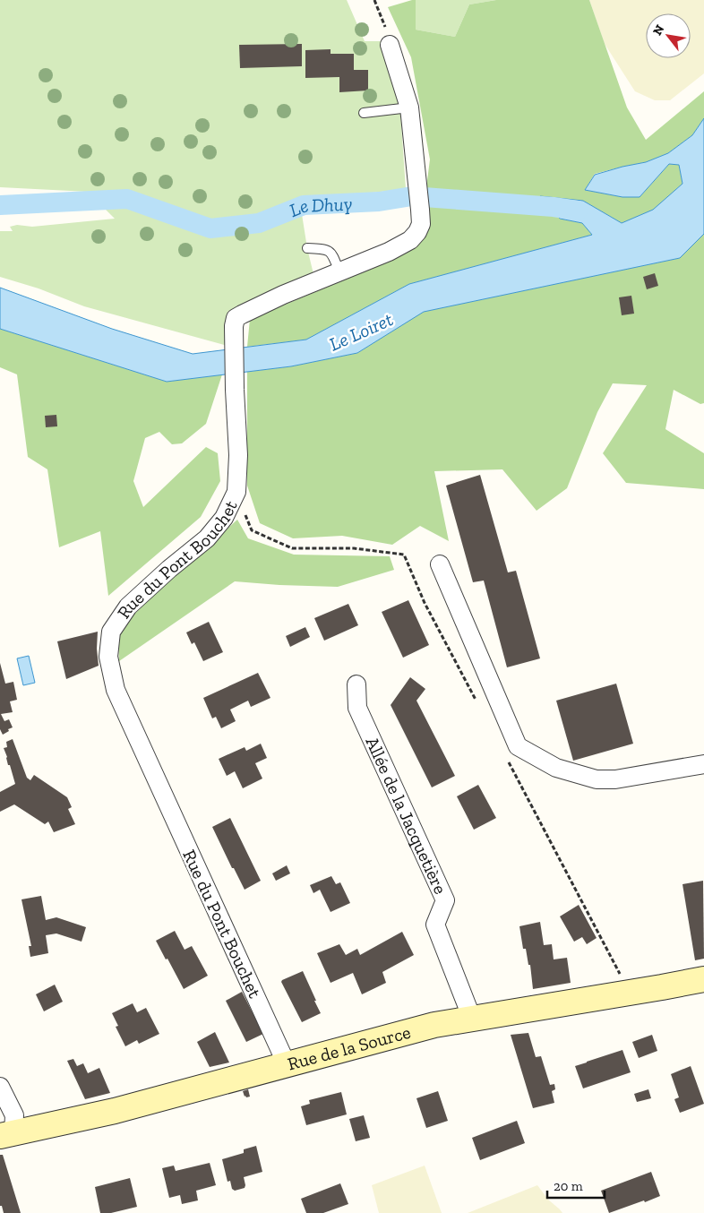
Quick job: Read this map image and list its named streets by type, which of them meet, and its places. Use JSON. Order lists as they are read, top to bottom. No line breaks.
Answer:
{"streets":{"main road":["Rue de la Source"],"street":["Rue du Pont Bouchet","Allée de la Jacquetière"]},"crossings":[["Rue du Pont Bouchet","Rue de la Source"],["Allée de la Jacquetière","Rue de la Source"]],"water":["Le Dhuy","Le Loiret"],"scale_bar":"20 m","north":"top left"}
